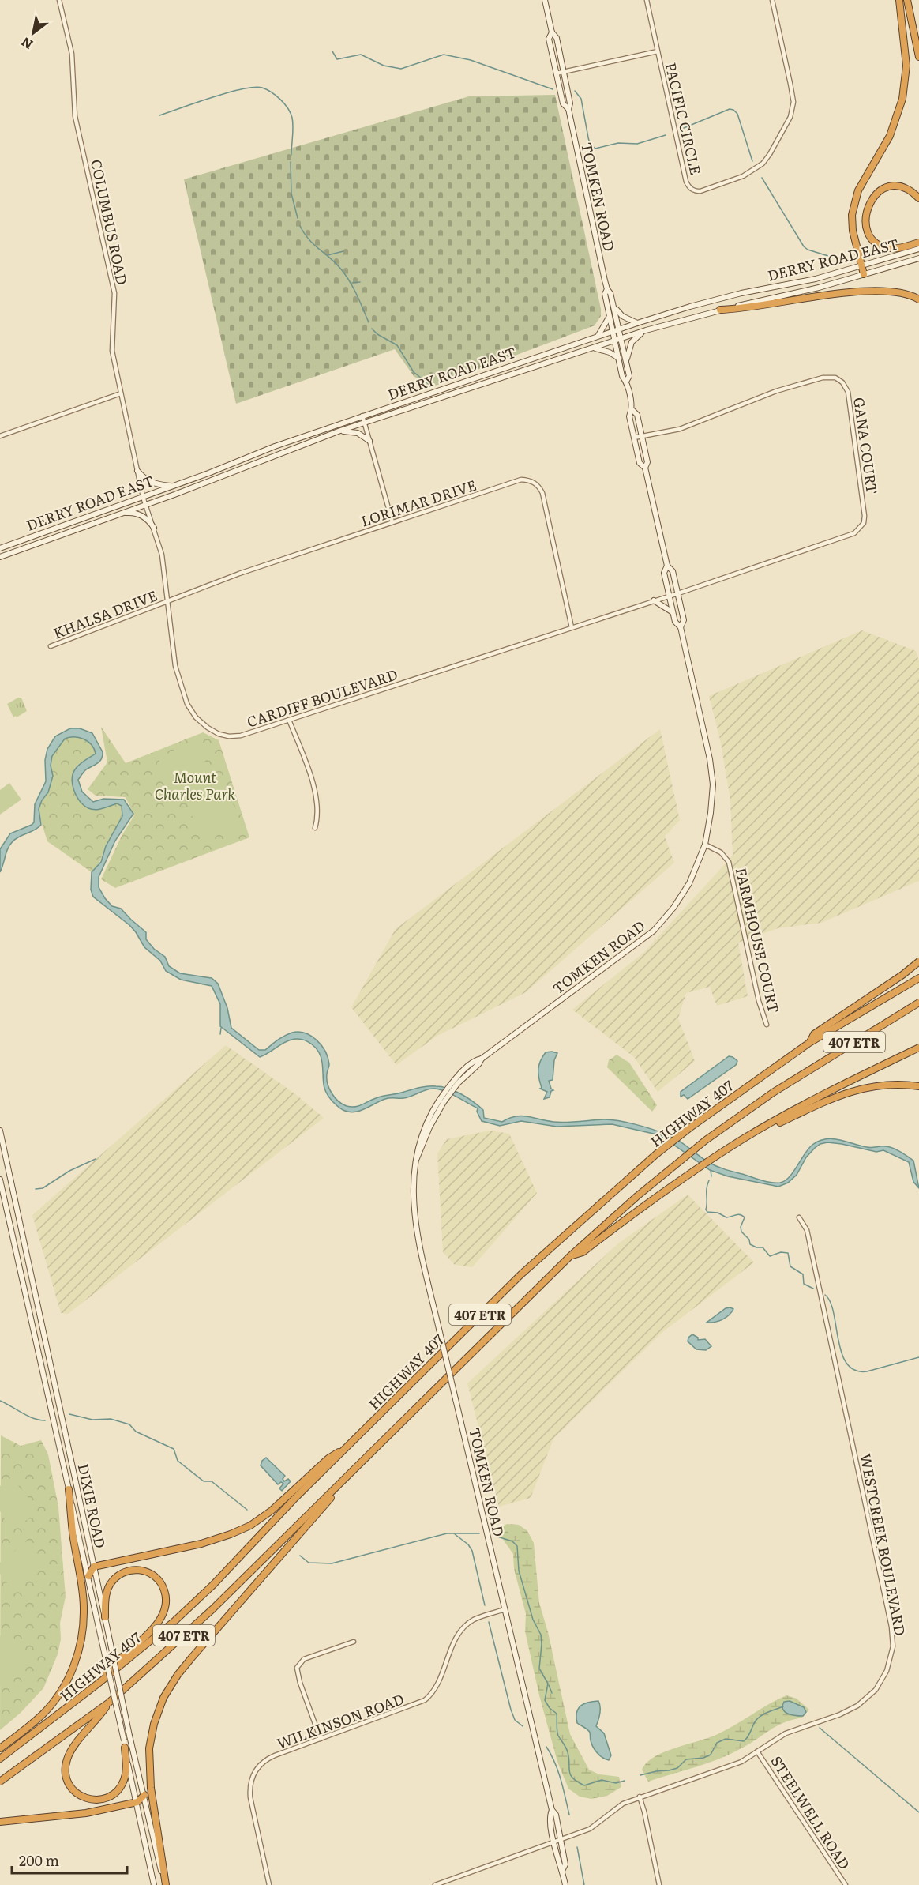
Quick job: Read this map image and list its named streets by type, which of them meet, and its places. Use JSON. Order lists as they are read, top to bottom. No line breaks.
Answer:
{"streets":{"highway":["407 ETR","HIGHWAY 407"],"main road":["TOMKEN ROAD","DERRY ROAD EAST","DIXIE ROAD"],"street":["PACIFIC CIRCLE","COLUMBUS ROAD","GANA COURT","LORIMAR DRIVE","KHALSA DRIVE","CARDIFF BOULEVARD","FARMHOUSE COURT","WESTCREEK BOULEVARD","WILKINSON ROAD","STEELWELL ROAD"]},"crossings":[["TOMKEN ROAD","DERRY ROAD EAST"],["TOMKEN ROAD","GANA COURT"],["TOMKEN ROAD","CARDIFF BOULEVARD"],["TOMKEN ROAD","FARMHOUSE COURT"],["TOMKEN ROAD","WESTCREEK BOULEVARD"],["TOMKEN ROAD","WILKINSON ROAD"],["COLUMBUS ROAD","DERRY ROAD EAST"],["COLUMBUS ROAD","CARDIFF BOULEVARD"],["DERRY ROAD EAST","CARDIFF BOULEVARD"],["GANA COURT","CARDIFF BOULEVARD"],["LORIMAR DRIVE","KHALSA DRIVE"],["LORIMAR DRIVE","CARDIFF BOULEVARD"],["KHALSA DRIVE","CARDIFF BOULEVARD"],["WESTCREEK BOULEVARD","STEELWELL ROAD"]],"parks":["Mount Charles Park"],"scale_bar":"200 m","north":"bottom left"}
